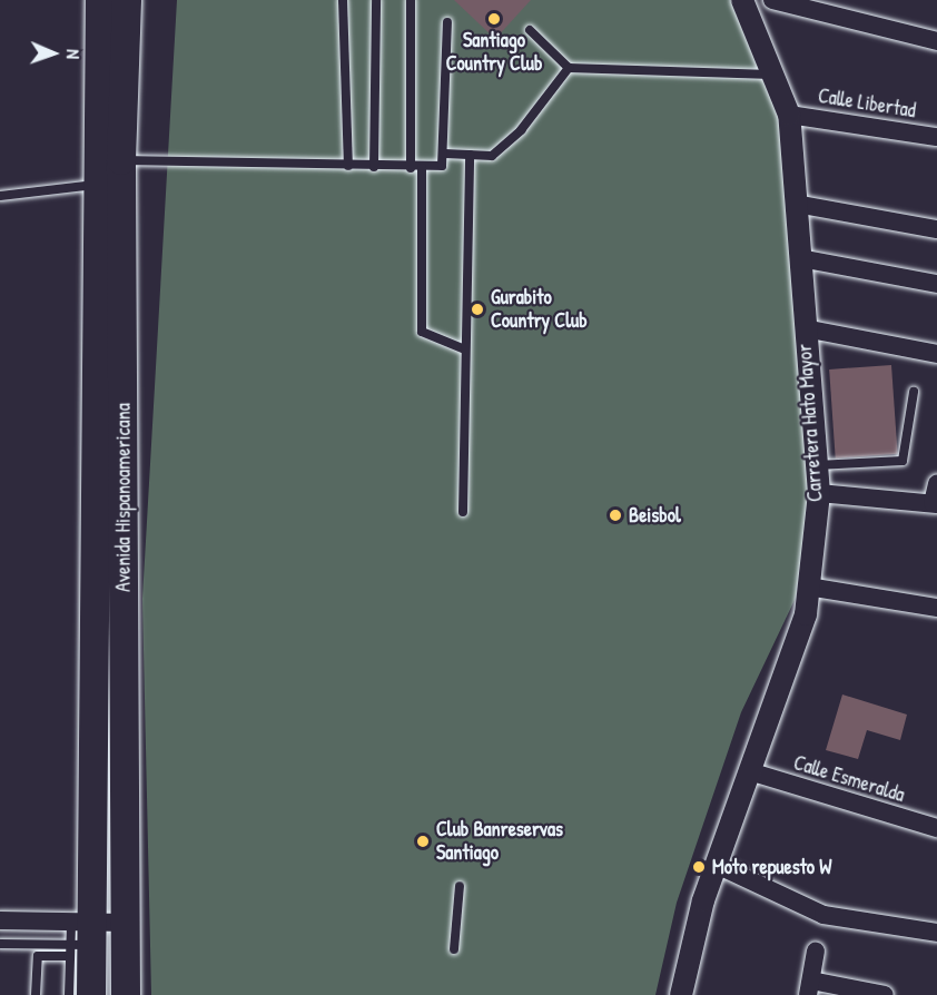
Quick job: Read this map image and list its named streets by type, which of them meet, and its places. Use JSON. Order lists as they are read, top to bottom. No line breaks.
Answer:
{"streets":{"main road":["Avenida Hispanoamericana"],"street":["Calle Libertad","Carretera Hato Mayor","Calle Esmeralda"]},"crossings":[["Calle Libertad","Carretera Hato Mayor"],["Carretera Hato Mayor","Calle Esmeralda"]],"places":["Santiago Country Club","Gurabito Country Club","Beisbol","Club Banreservas Santiago","Moto repuesto W"],"north":"right"}
